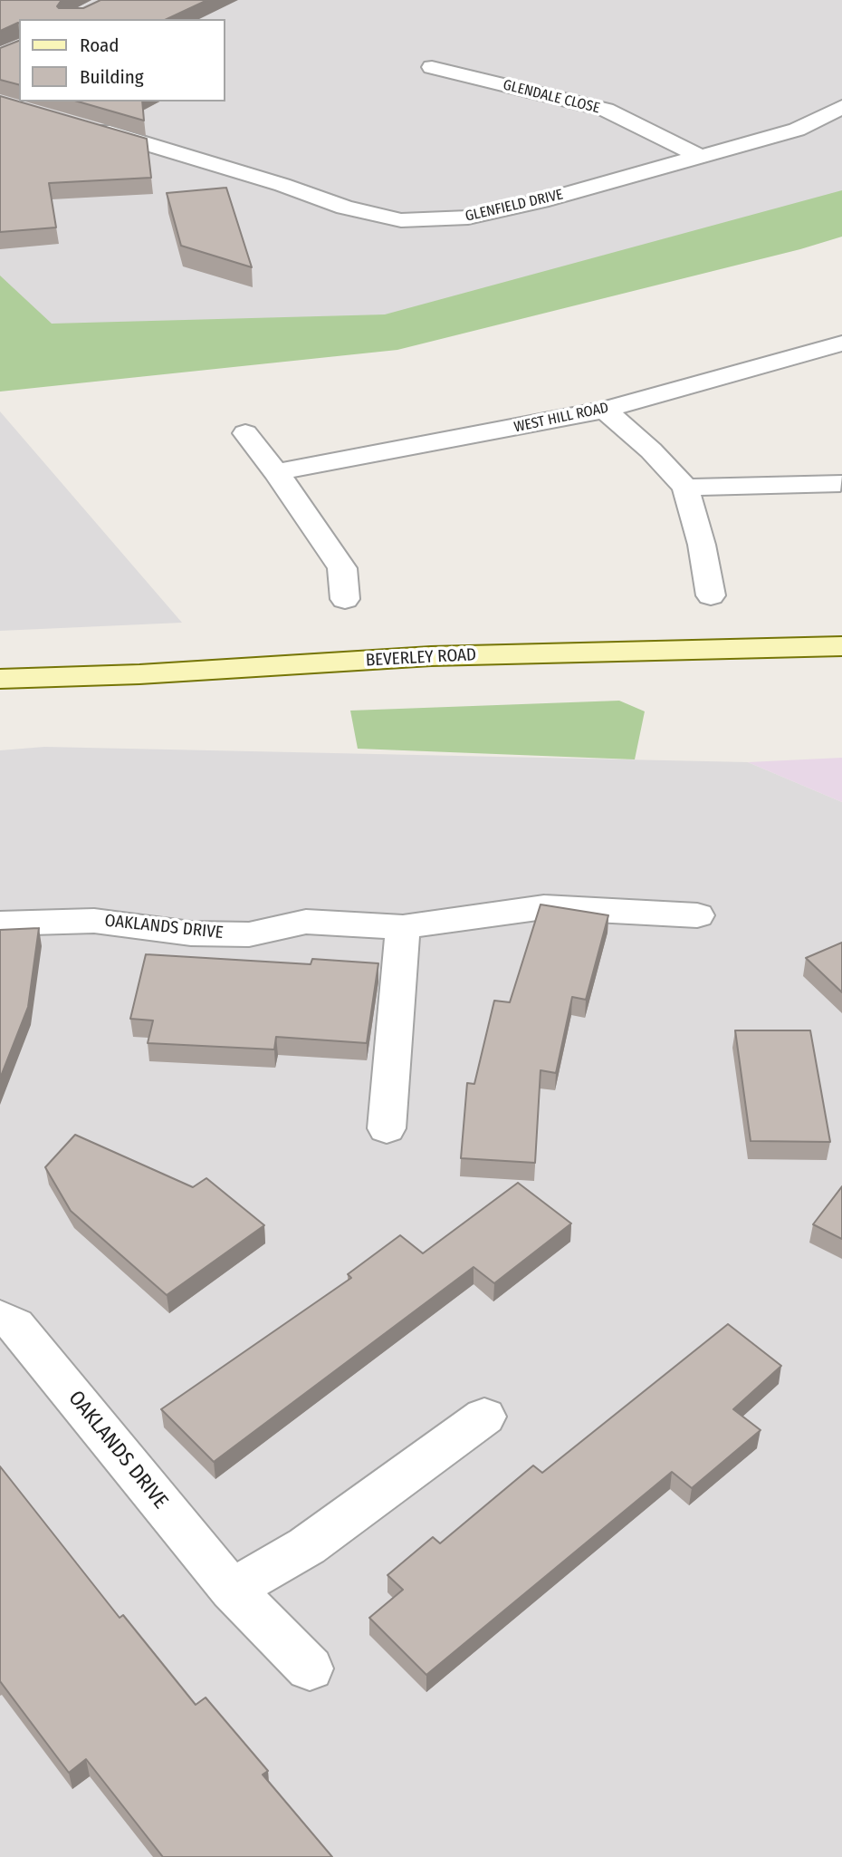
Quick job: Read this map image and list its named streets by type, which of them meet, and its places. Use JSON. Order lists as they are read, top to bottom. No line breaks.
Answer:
{"streets":{"main road":["BEVERLEY ROAD"],"street":["GLENDALE CLOSE","GLENFIELD DRIVE","WEST HILL ROAD","OAKLANDS DRIVE"]},"crossings":[["GLENDALE CLOSE","GLENFIELD DRIVE"]],"legend":["Road","Building"]}
